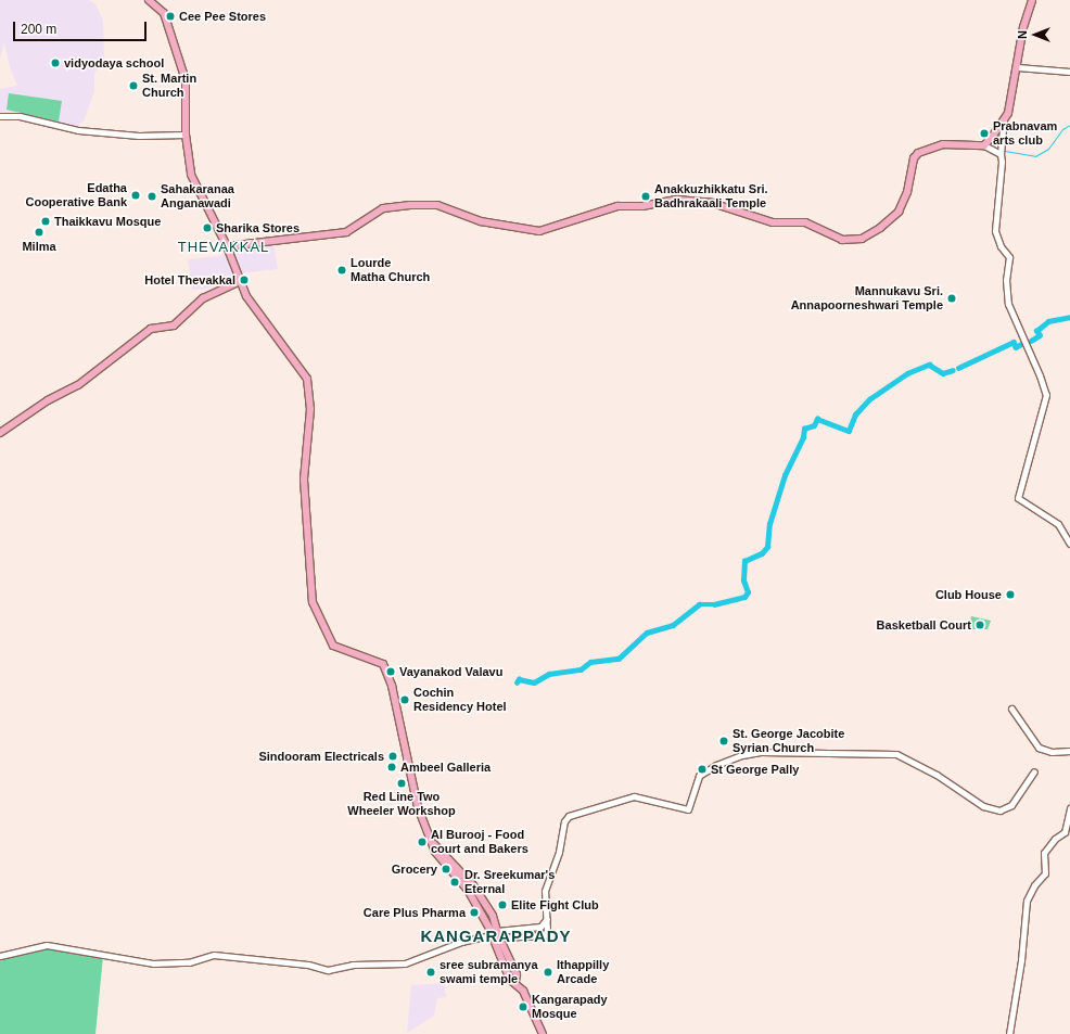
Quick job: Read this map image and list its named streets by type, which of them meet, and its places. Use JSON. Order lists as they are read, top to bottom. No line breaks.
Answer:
{"districts":["THEVAKKAL","KANGARAPPADY"],"places":["Cee Pee Stores","vidyodaya school","St. Martin Church","Prabnavam arts club","Edatha Cooperative Bank","Sahakaranaa Anganawadi","Anakkuzhikkatu Sri. Badhrakaali Temple","Thaikkavu Mosque","Sharika Stores","Milma","Lourde Matha Church","Hotel Thevakkal","Mannukavu Sri. Annapoorneshwari Temple","Club House","Basketball Court","Vayanakod Valavu","Cochin Residency Hotel","St. George Jacobite Syrian Church","Sindooram Electricals","Ambeel Galleria","St George Pally","Red Line Two Wheeler Workshop","Al Burooj - Food court and Bakers","Grocery","Dr. Sreekumar's Eternal","Elite Fight Club","Care Plus Pharma","sree subramanya swami temple","Ithappilly Arcade","Kangarapady Mosque"],"scale_bar":"200 m","north":"left"}
